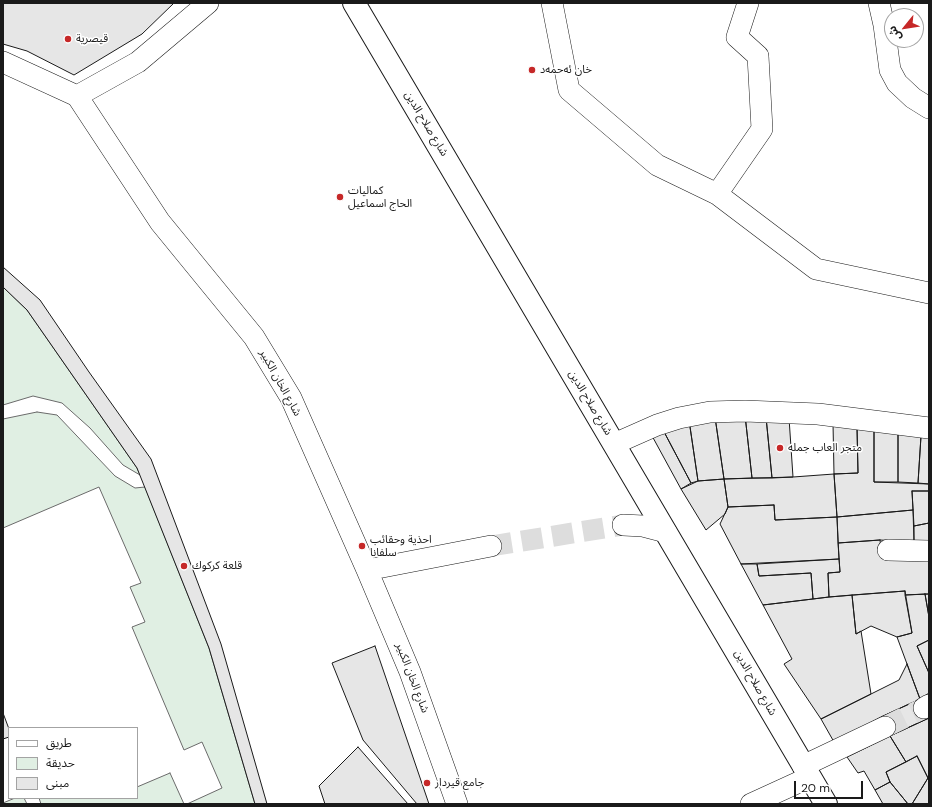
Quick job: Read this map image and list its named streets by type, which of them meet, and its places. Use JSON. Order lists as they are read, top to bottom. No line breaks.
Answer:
{"streets":{"street":["شارع صلاح الدين","شارع الخان الكبير"]},"places":["قيصرية","خان ئەحمەد","كماليات الحاج اسماعيل","متجر العاب جمله","احذية وحقائب سلفانا","قلعة كركوك","جامع قيردار"],"legend":["طريق","حديقة","مبنى"],"scale_bar":"20 m","north":"bottom left"}
